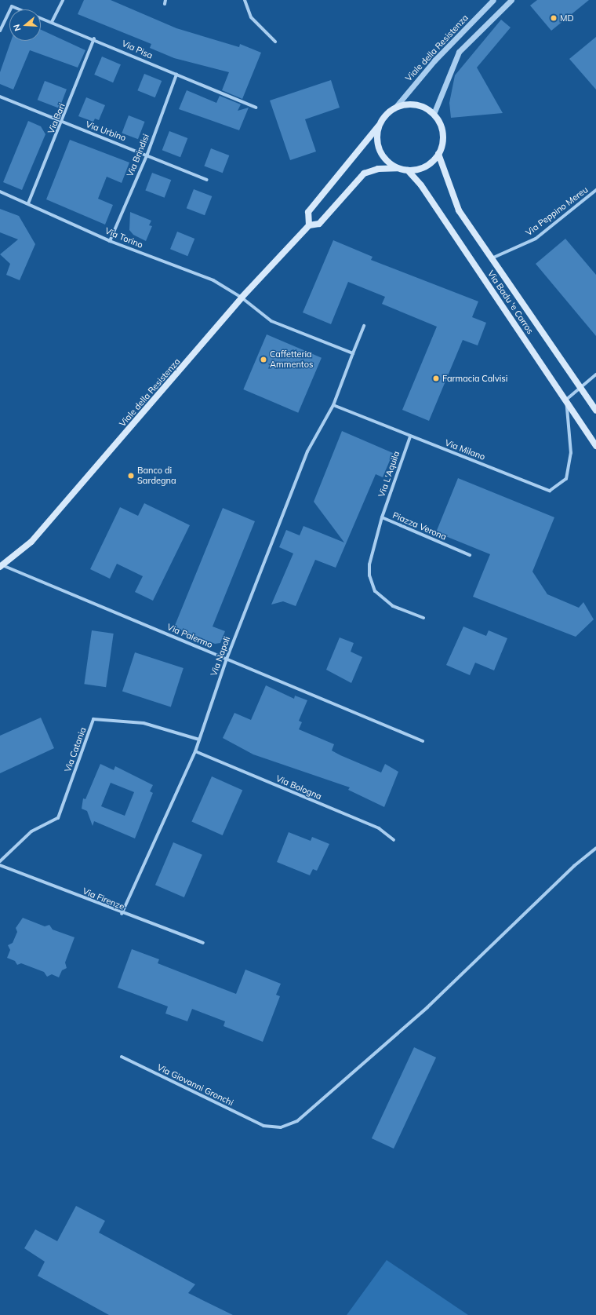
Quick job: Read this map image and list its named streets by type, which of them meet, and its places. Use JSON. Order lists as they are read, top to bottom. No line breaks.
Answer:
{"streets":{"main road":["Viale della Resistenza","Via Badu 'e Carros"],"street":["Via Pisa","Via Bari","Via Urbino","Via Brindisi","Via Peppino Mereu","Via Torino","Via Milano","Via L'Aquila","Piazza Verona","Via Palermo","Via Napoli","Via Catania","Via Bologna","Via Firenze","Via Giovanni Gronchi"]},"crossings":[["Viale della Resistenza","Via Torino"],["Viale della Resistenza","Via Badu 'e Carros"],["Viale della Resistenza","Via Palermo"],["Via Pisa","Via Bari"],["Via Pisa","Via Brindisi"],["Via Bari","Via Urbino"],["Via Bari","Via Torino"],["Via Urbino","Via Brindisi"],["Via Brindisi","Via Torino"],["Via Peppino Mereu","Via Badu 'e Carros"],["Via Badu 'e Carros","Via Milano"],["Via Milano","Via L'Aquila"],["Via Milano","Via Napoli"],["Via L'Aquila","Piazza Verona"],["Via Palermo","Via Napoli"],["Via Napoli","Via Catania"],["Via Napoli","Via Bologna"],["Via Napoli","Via Firenze"]],"places":["MD","Caffetteria Ammentos","Farmacia Calvisi","Banco di Sardegna"],"north":"left"}
